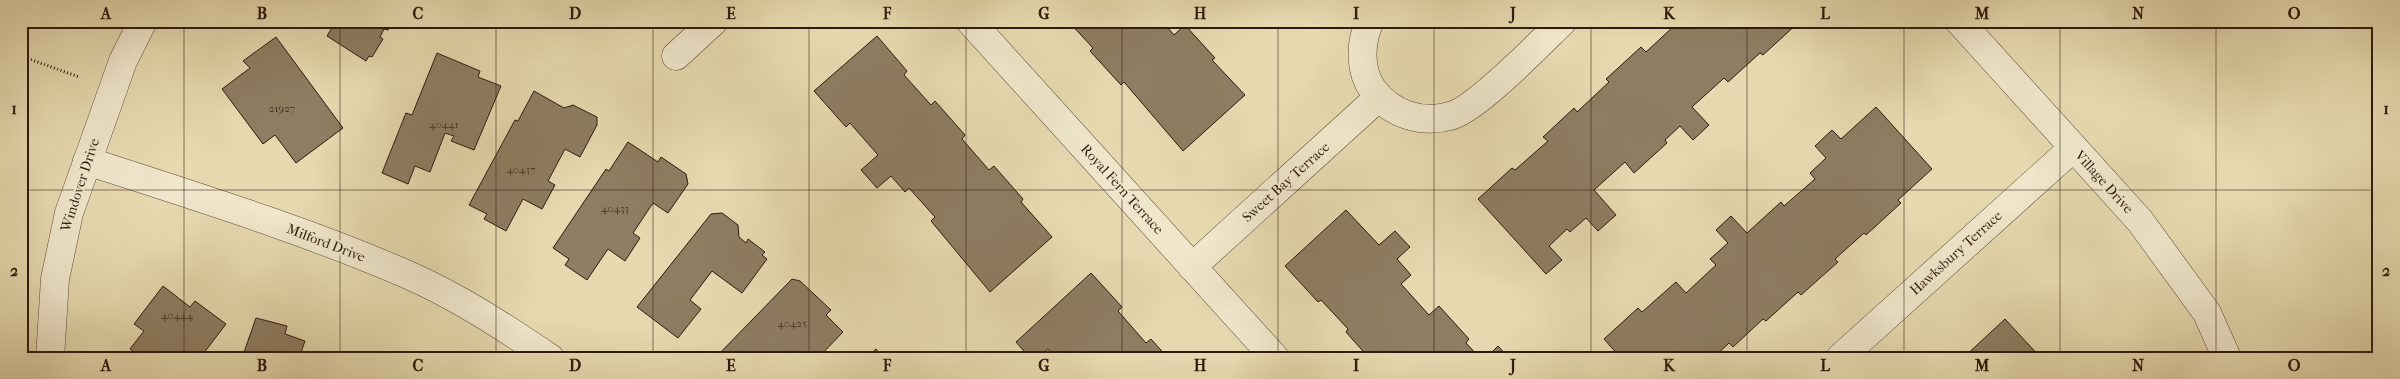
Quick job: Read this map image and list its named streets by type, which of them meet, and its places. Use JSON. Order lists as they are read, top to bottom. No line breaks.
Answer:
{"streets":{"street":["Sweet Bay Terrace","Village Drive","Windover Drive","Royal Fern Terrace","Milford Drive","Hawksbury Terrace"]},"crossings":[["Sweet Bay Terrace","Royal Fern Terrace"],["Village Drive","Hawksbury Terrace"],["Windover Drive","Milford Drive"]],"house_numbers":["21927","40441","40437","40433","40444","40425"],"grid":{"columns":["A","B","C","D","E","F","G","H","I","J","K","L","M","N","O"],"rows":["1","2"]}}
